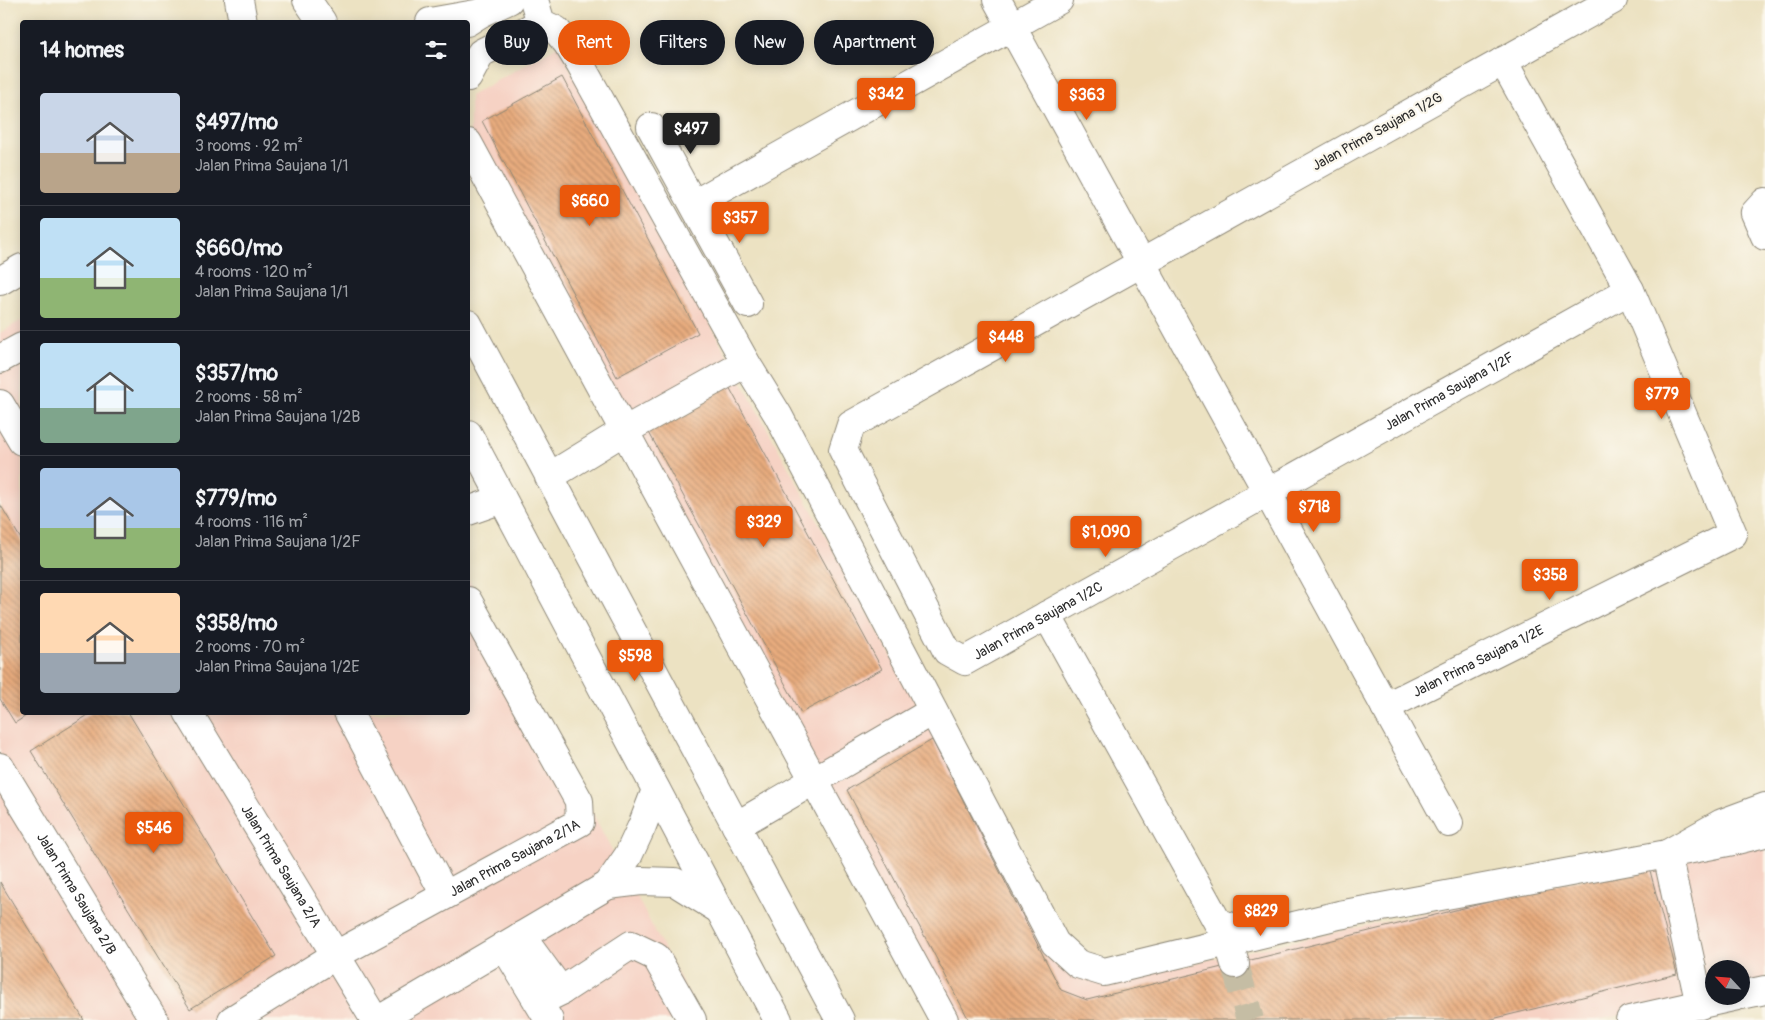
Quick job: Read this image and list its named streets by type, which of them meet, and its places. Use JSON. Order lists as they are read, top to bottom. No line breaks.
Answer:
{"streets":{"street":["Jalan Prima Saujana 1/2G","Jalan Prima Saujana 1/2F","Jalan Prima Saujana 1/2C","Jalan Prima Saujana 1/2E","Jalan Prima Saujana 2/1A","Jalan Prima Saujana 2/A","Jalan Prima Saujana 2/B"]},"crossings":[["Jalan Prima Saujana 1/2G","Jalan Prima Saujana 1/2C"],["Jalan Prima Saujana 1/2F","Jalan Prima Saujana 1/2C"],["Jalan Prima Saujana 1/2F","Jalan Prima Saujana 1/2E"],["Jalan Prima Saujana 2/1A","Jalan Prima Saujana 2/A"]],"north":"top left","page":{"chip":["Buy","Rent","Filters","New","Apartment"],"heading":"14 homes","price":["$342","$363","$497","$660","$357","$448","$779","$718","$329","$1,090","$358","$598","$546","$829"],"list":[{"name":"$497/mo","note":"3 rooms · 92 m² · Jalan Prima Saujana 1/1"},{"name":"$660/mo","note":"4 rooms · 120 m² · Jalan Prima Saujana 1/1"},{"name":"$357/mo","note":"2 rooms · 58 m² · Jalan Prima Saujana 1/2B"},{"name":"$779/mo","note":"4 rooms · 116 m² · Jalan Prima Saujana 1/2F"},{"name":"$358/mo","note":"2 rooms · 70 m² · Jalan Prima Saujana 1/2E"}]}}
